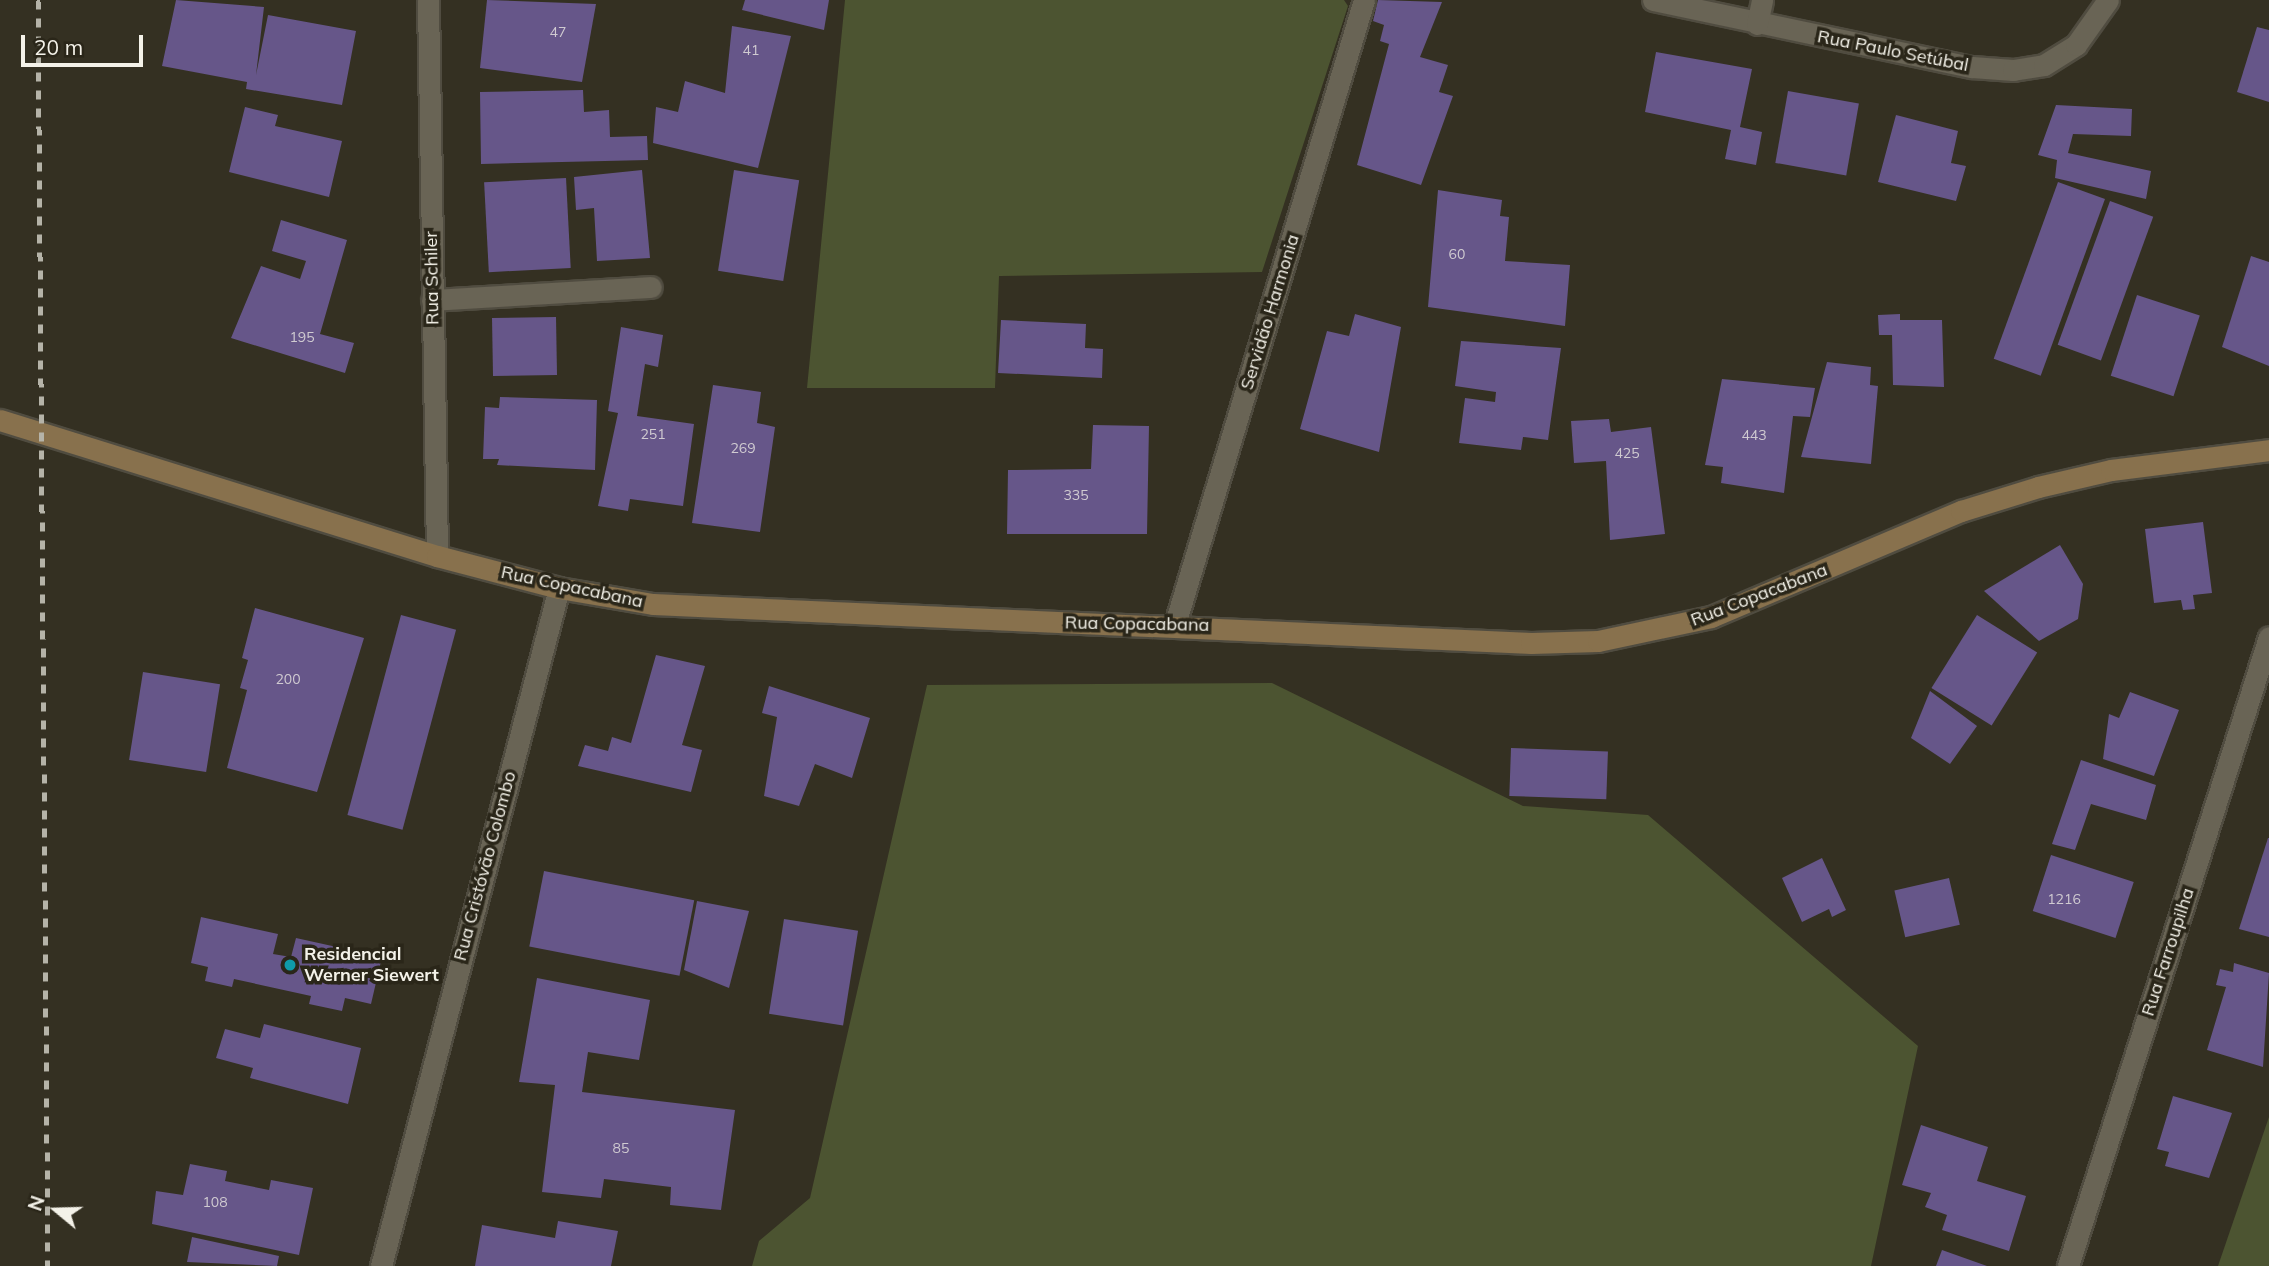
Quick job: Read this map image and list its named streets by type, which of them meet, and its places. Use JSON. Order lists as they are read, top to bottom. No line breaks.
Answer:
{"streets":{"main road":["Rua Copacabana"],"street":["Rua Paulo Setúbal","Rua Schiler","Servidão Harmonia","Rua Cristóvão Colombo","Rua Farroupilha"]},"crossings":[["Rua Schiler","Rua Copacabana"],["Servidão Harmonia","Rua Copacabana"],["Rua Copacabana","Rua Cristóvão Colombo"]],"places":["Residencial Werner Siewert"],"house_numbers":["47","41","60","195","251","443","269","425","335","200","1216","85","108"],"scale_bar":"20 m","north":"left"}
